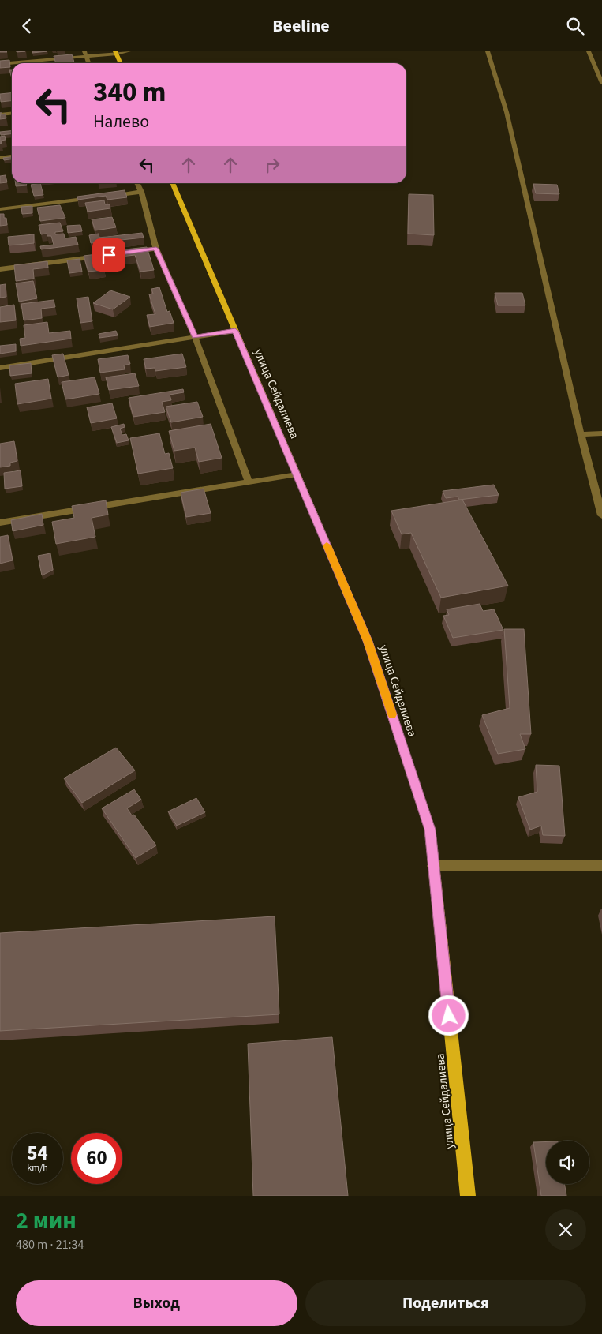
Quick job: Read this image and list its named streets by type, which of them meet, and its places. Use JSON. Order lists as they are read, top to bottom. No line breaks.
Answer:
{"streets":{"main road":["улица Сейдалиева"]},"page":{"header":"Beeline","turn":["340 m","Налево"],"speed":"54 km/h","limit":"60","heading":["2 мин","480 m · 21:34"],"buttons":["Выход","Поделиться"]}}
